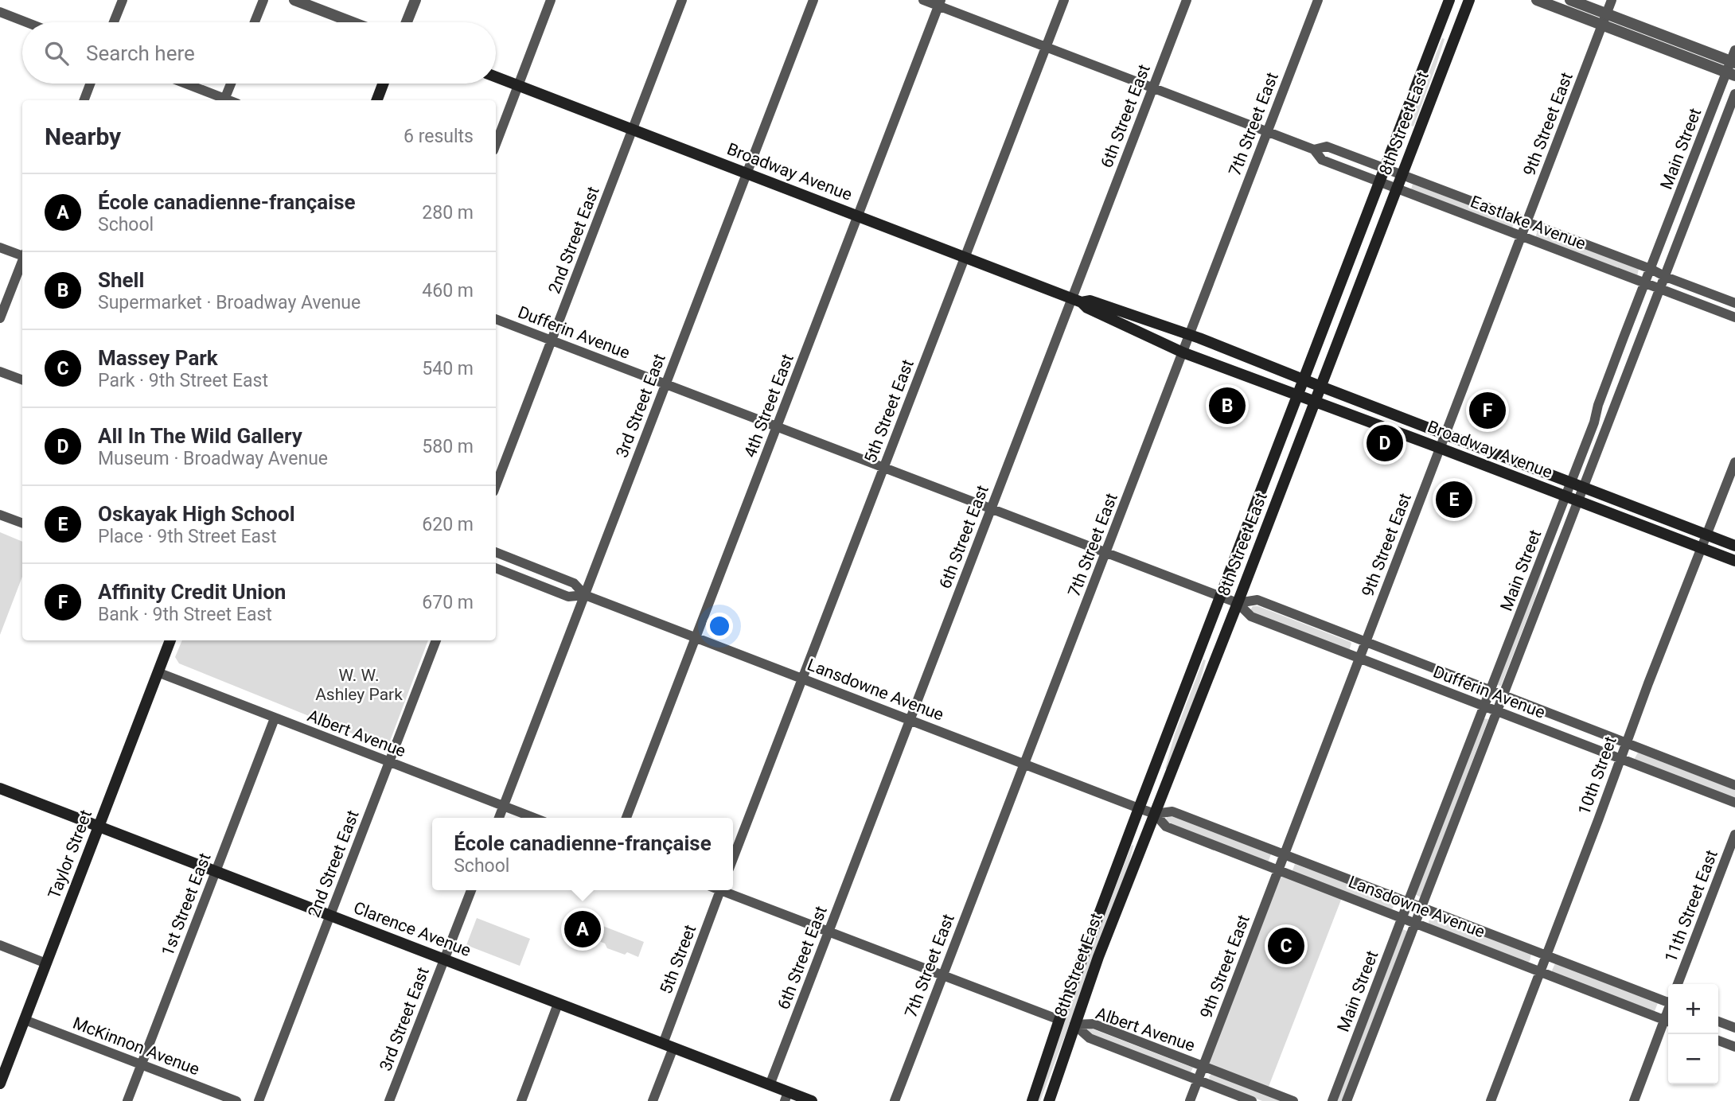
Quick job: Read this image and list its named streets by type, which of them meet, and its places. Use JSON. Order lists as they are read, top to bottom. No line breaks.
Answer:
{"streets":{"main road":["8th Street East","Broadway Avenue","Taylor Street","Clarence Avenue"],"street":["6th Street East","7th Street East","9th Street East","Main Street","Eastlake Avenue","2nd Street East","Dufferin Avenue","3rd Street East","4th Street East","5th Street East","Lansdowne Avenue","Albert Avenue","10th Street","1st Street East","11th Street East","5th Street","McKinnon Avenue"]},"crossings":[["6th Street East","Broadway Avenue"],["6th Street East","Eastlake Avenue"],["6th Street East","Dufferin Avenue"],["6th Street East","Lansdowne Avenue"],["6th Street East","Clarence Avenue"],["8th Street East","Broadway Avenue"],["8th Street East","Eastlake Avenue"],["8th Street East","Dufferin Avenue"],["8th Street East","Lansdowne Avenue"],["8th Street East","Albert Avenue"],["7th Street East","Broadway Avenue"],["7th Street East","Eastlake Avenue"],["7th Street East","Dufferin Avenue"],["7th Street East","Lansdowne Avenue"],["9th Street East","Broadway Avenue"],["9th Street East","Eastlake Avenue"],["9th Street East","Dufferin Avenue"],["9th Street East","Lansdowne Avenue"],["9th Street East","Albert Avenue"],["Main Street","Broadway Avenue"],["Main Street","Eastlake Avenue"],["Main Street","Dufferin Avenue"],["Main Street","Lansdowne Avenue"],["Broadway Avenue","2nd Street East"],["Broadway Avenue","3rd Street East"],["Broadway Avenue","4th Street East"],["Broadway Avenue","5th Street East"],["Broadway Avenue","10th Street"],["Eastlake Avenue","4th Street East"],["Eastlake Avenue","5th Street East"],["2nd Street East","Dufferin Avenue"],["2nd Street East","Albert Avenue"],["2nd Street East","Clarence Avenue"],["Dufferin Avenue","3rd Street East"],["Dufferin Avenue","4th Street East"],["Dufferin Avenue","5th Street East"],["Dufferin Avenue","10th Street"],["3rd Street East","Lansdowne Avenue"],["3rd Street East","Albert Avenue"],["3rd Street East","Clarence Avenue"],["4th Street East","Lansdowne Avenue"],["5th Street East","Lansdowne Avenue"],["Lansdowne Avenue","10th Street"],["Albert Avenue","Taylor Street"],["Albert Avenue","1st Street East"],["Taylor Street","Clarence Avenue"],["Taylor Street","McKinnon Avenue"],["1st Street East","Clarence Avenue"],["1st Street East","McKinnon Avenue"],["Clarence Avenue","5th Street"]],"parks":["W. W. Ashley Park"],"page":{"search":"Search here","heading":["Nearby","6 results"],"list":[{"mark":"A","name":"École canadienne-française","note":"School","value":"280 m"},{"mark":"B","name":"Shell","note":"Supermarket · Broadway Avenue","value":"460 m"},{"mark":"C","name":"Massey Park","note":"Park · 9th Street East","value":"540 m"},{"mark":"D","name":"All In The Wild Gallery","note":"Museum · Broadway Avenue","value":"580 m"},{"mark":"E","name":"Oskayak High School","note":"Place · 9th Street East","value":"620 m"},{"mark":"F","name":"Affinity Credit Union","note":"Bank · 9th Street East","value":"670 m"}],"pins":["B","F","D","E","A","C"],"popup":["École canadienne-française","School"],"map_buttons":["+","−"]}}
